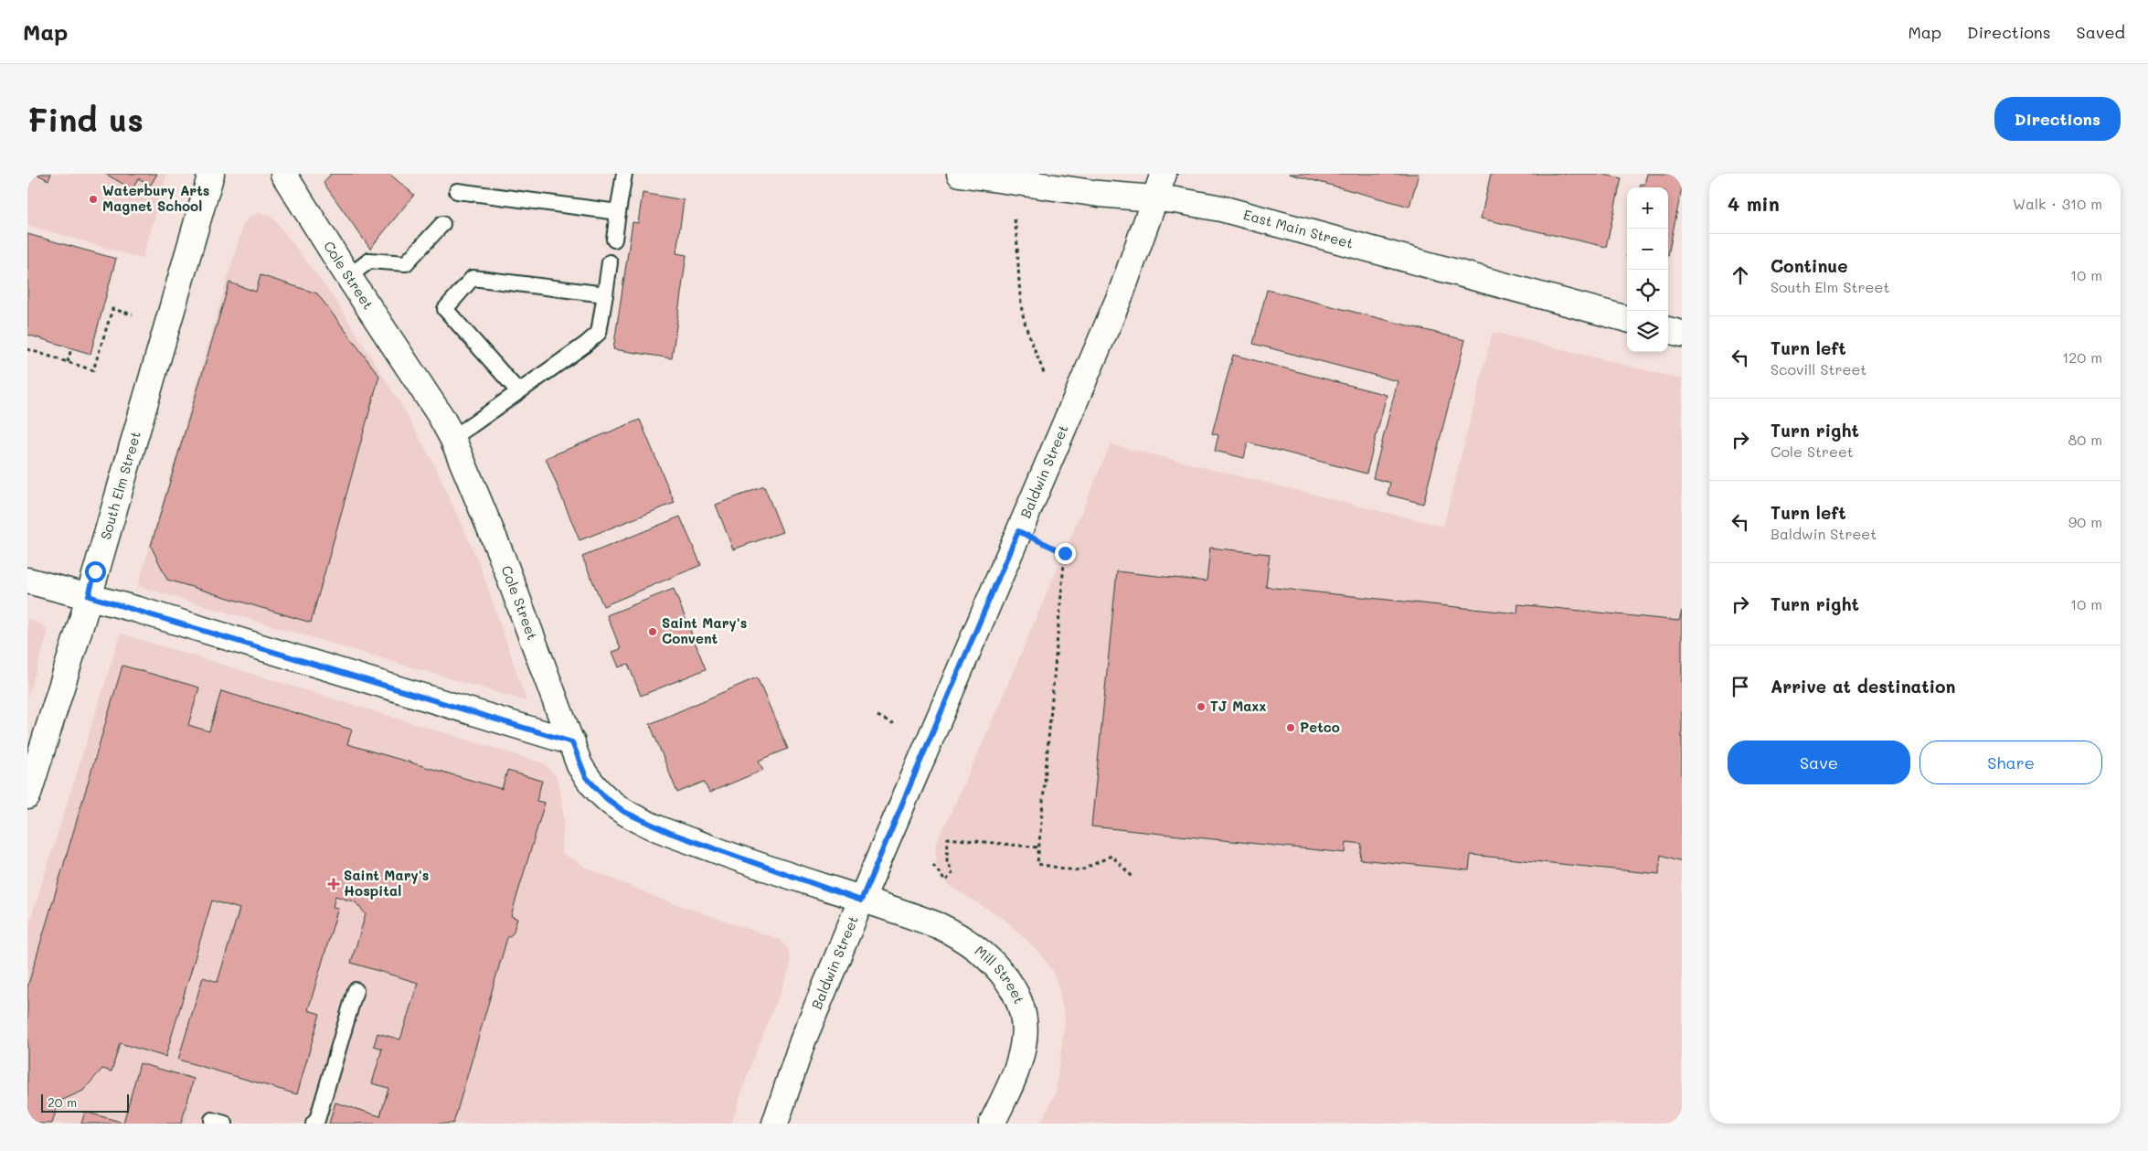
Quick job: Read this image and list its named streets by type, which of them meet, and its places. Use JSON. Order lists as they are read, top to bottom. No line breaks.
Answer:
{"streets":{"main road":["East Main Street","Cole Street","Baldwin Street","South Elm Street","Mill Street"]},"crossings":[["East Main Street","Baldwin Street"],["Cole Street","Baldwin Street"],["Cole Street","Mill Street"],["Baldwin Street","Mill Street"]],"places":{"other":["Waterbury Arts Magnet School","Saint Mary's Convent","TJ Maxx","Petco"],"health":["Saint Mary's Hospital"]},"scale_bar":"20 m","page":{"header":"Map","nav":["Map","Directions","Saved"],"buttons":["Directions",["Save","Share"]],"title":"Find us","heading":["4 min","Walk · 310 m"],"map_buttons":["+","−"],"list":[["Continue","South Elm Street","10 m"],["Turn left","Scovill Street","120 m"],["Turn right","Cole Street","80 m"],["Turn left","Baldwin Street","90 m"],["Turn right","10 m"],"Arrive at destination"],"scale":"20 m"}}
